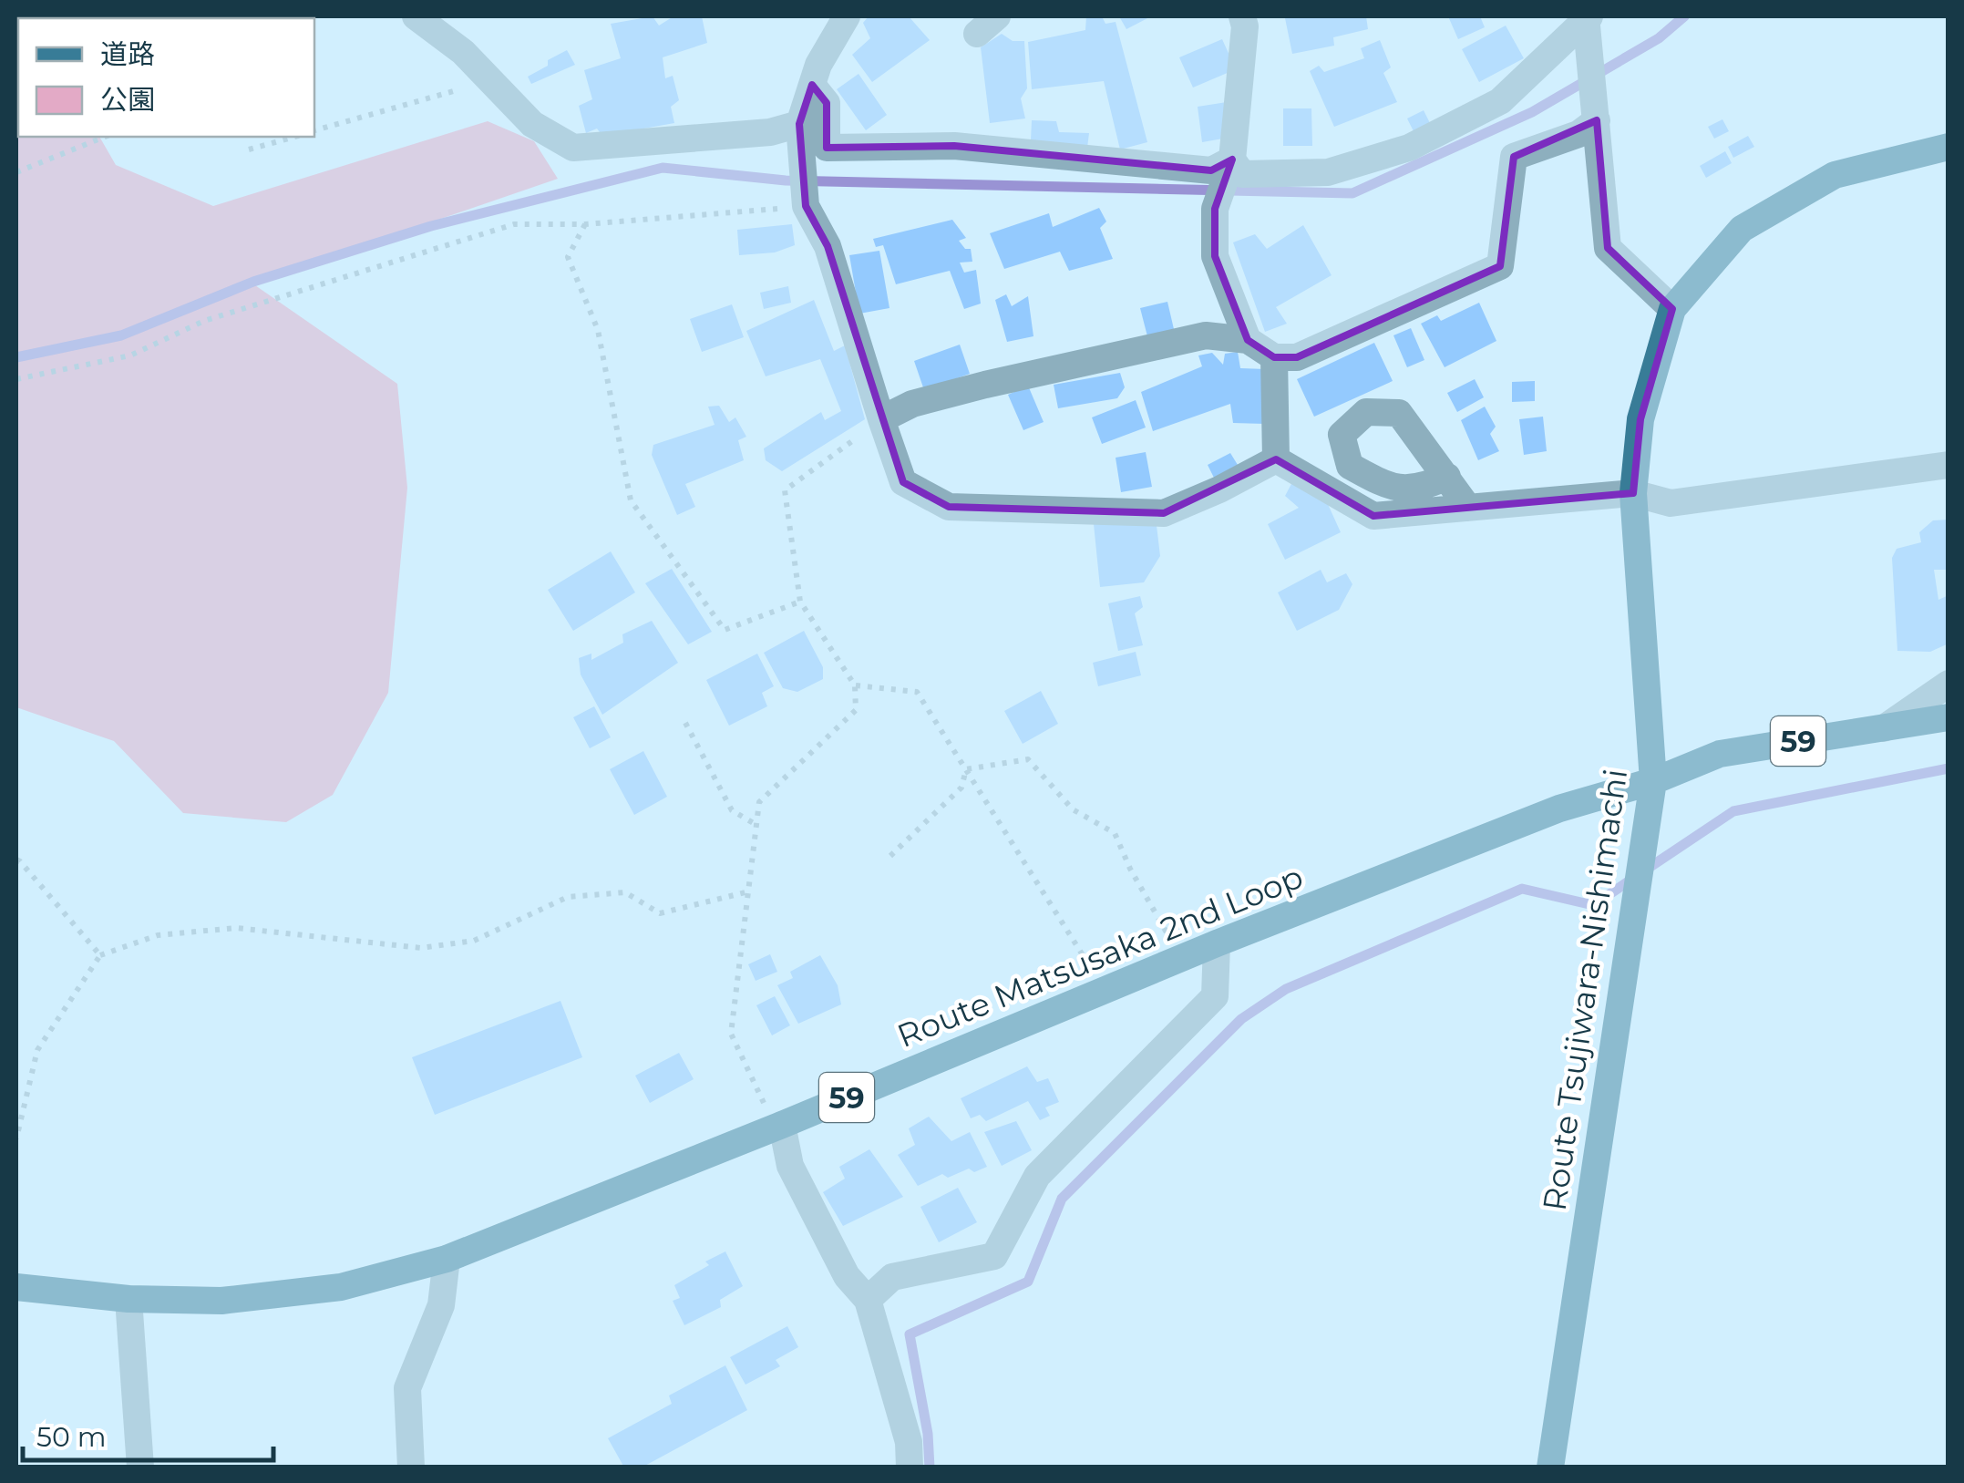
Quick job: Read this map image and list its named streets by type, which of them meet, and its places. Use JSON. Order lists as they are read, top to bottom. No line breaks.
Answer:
{"streets":{"main road":["59","Route Matsusaka 2nd Loop","Route Tsujiwara-Nishimachi"]},"crossings":[["Route Matsusaka 2nd Loop","Route Tsujiwara-Nishimachi"]],"legend":["道路","公園"],"scale_bar":"50 m"}
